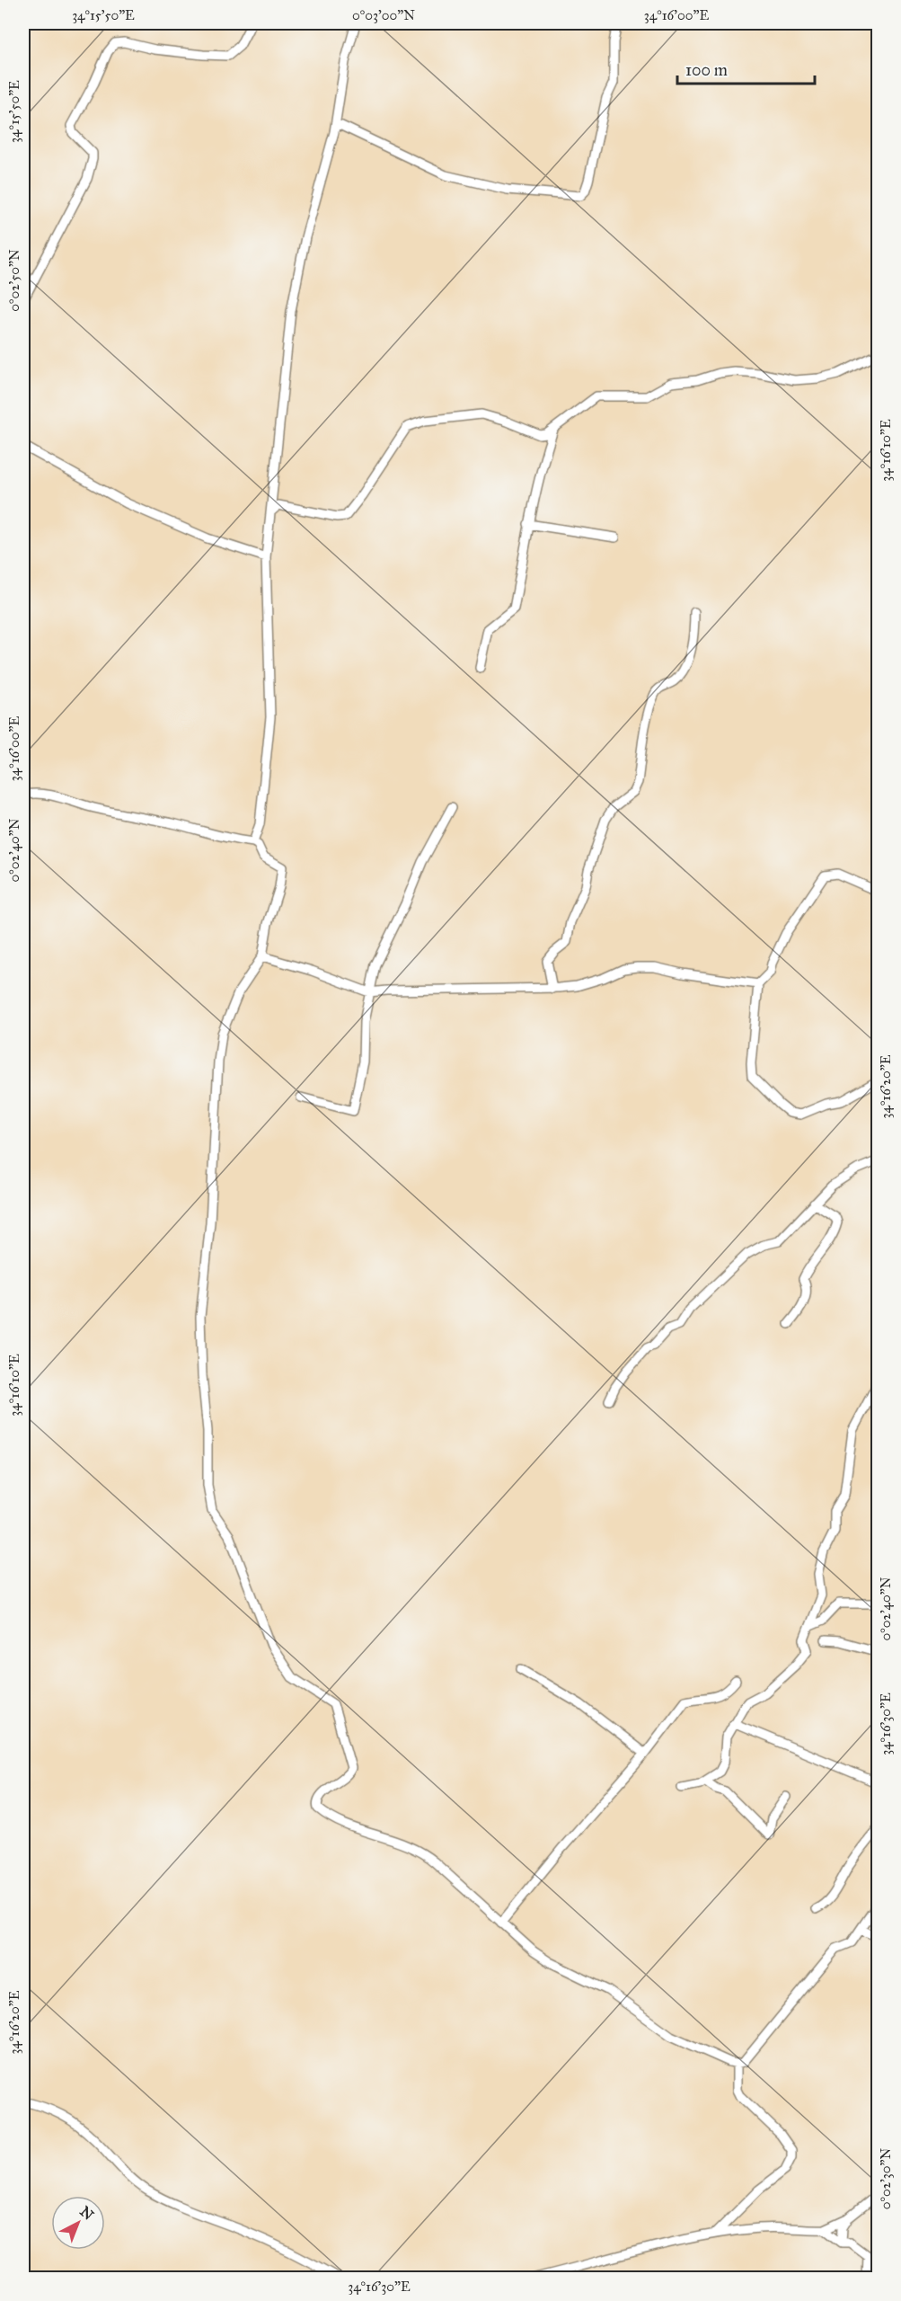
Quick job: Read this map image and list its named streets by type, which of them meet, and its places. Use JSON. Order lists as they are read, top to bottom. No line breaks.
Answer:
{"scale_bar":"100 m","north":"top right","coordinates":["34°15'50\"E","0°03'00\"N","34°16'00\"E","0°02'50\"N","34°16'10\"E","0°02'40\"N","34°16'20\"E","34°16'30\"E","0°02'30\"N"]}
